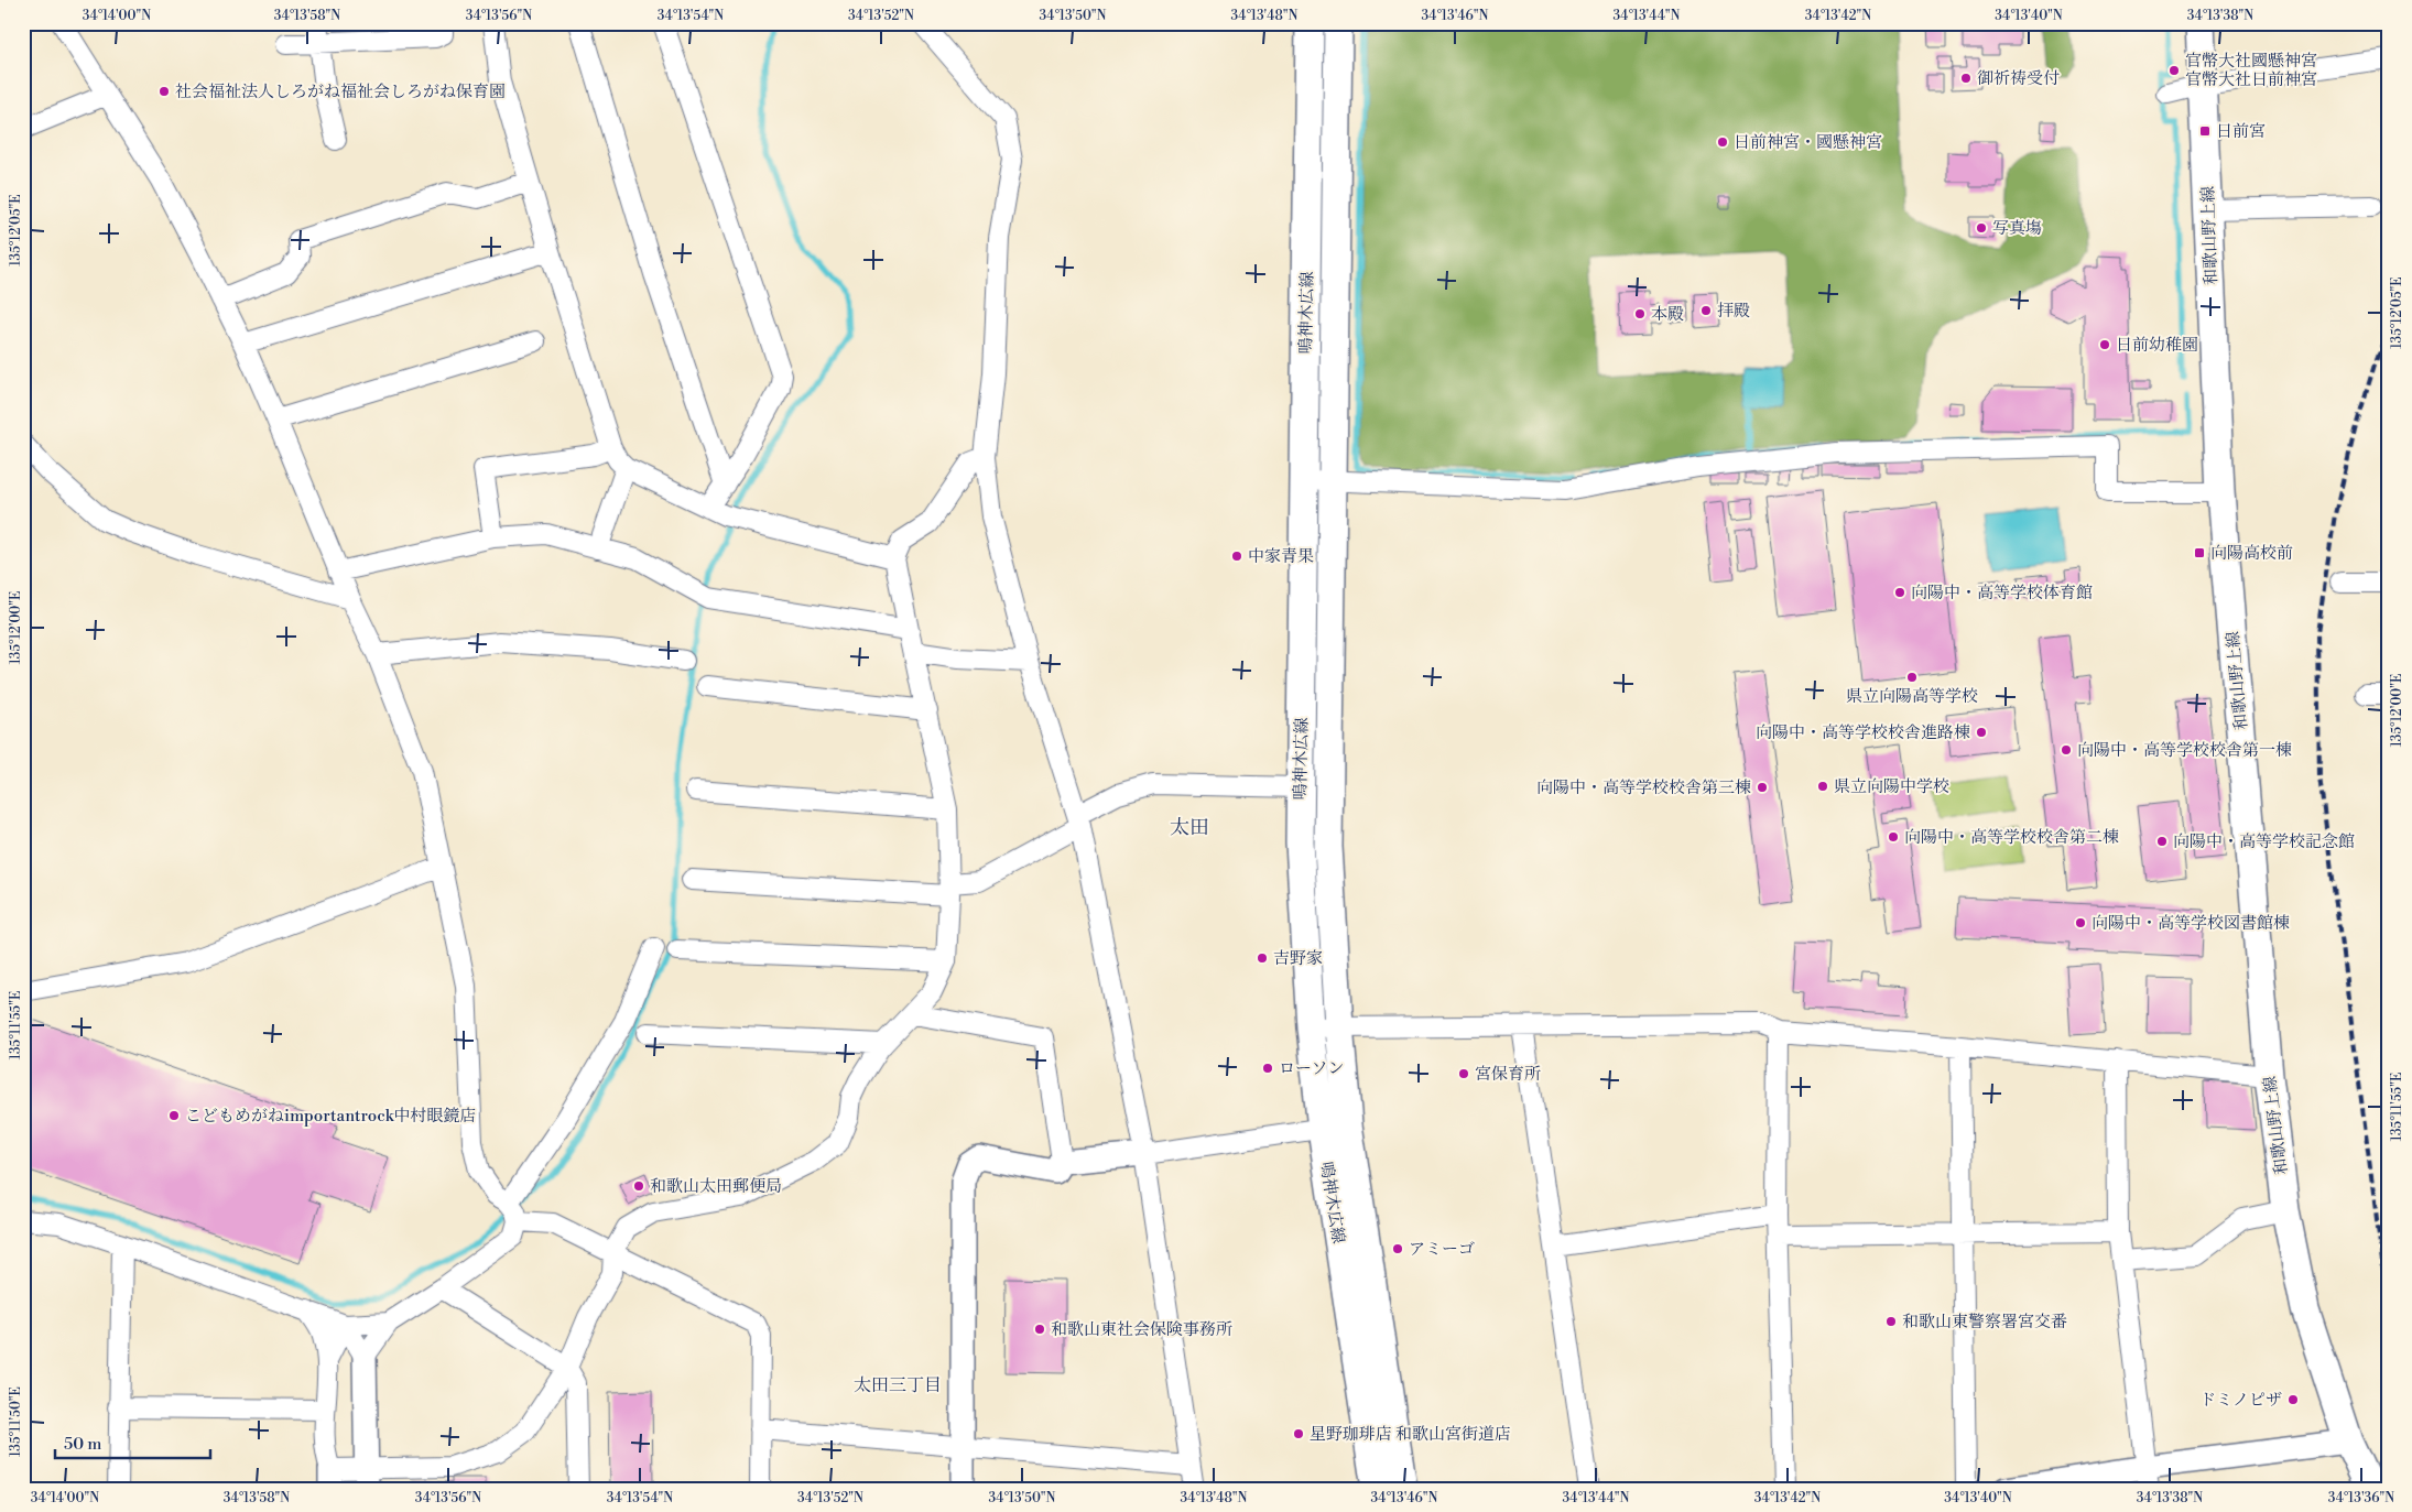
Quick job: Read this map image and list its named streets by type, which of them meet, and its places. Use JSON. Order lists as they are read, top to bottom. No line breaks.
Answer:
{"streets":{"main road":["和歌山野上線","鳴神木広線"]},"districts":["太田","太田三丁目"],"places":{"other":["官幣大社國懸神宮 官幣大社日前神宮","御祈祷受付","社会福祉法人しろがね福祉会しろがね保育園","日前神宮・國懸神宮","写真塲","拝殿","本殿","日前幼稚園","中家青果","向陽中・高等学校体育館","県立向陽高等学校","向陽中・高等学校校舎進路棟","向陽中・高等学校校舎第一棟","県立向陽中学校","向陽中・高等学校校舎第三棟","向陽中・高等学校校舎第二棟","向陽中・高等学校記念館","向陽中・高等学校図書館棟","吉野家","ローソン","宮保育所","こどもめがねimportantrock中村眼鏡店","和歌山太田郵便局","アミーゴ","和歌山東警察署宮交番","和歌山東社会保険事務所","ドミノピザ","星野珈琲店 和歌山宮街道店"],"transit":["日前宮","向陽高校前"]},"scale_bar":"50 m","coordinates":["34°14'00\"N","34°13'58\"N","34°13'56\"N","34°13'54\"N","34°13'52\"N","34°13'50\"N","34°13'48\"N","34°13'46\"N","34°13'44\"N","34°13'42\"N","34°13'40\"N","34°13'38\"N","135°12'05\"E","135°12'00\"E","135°11'55\"E","135°11'50\"E","34°13'36\"N"]}
